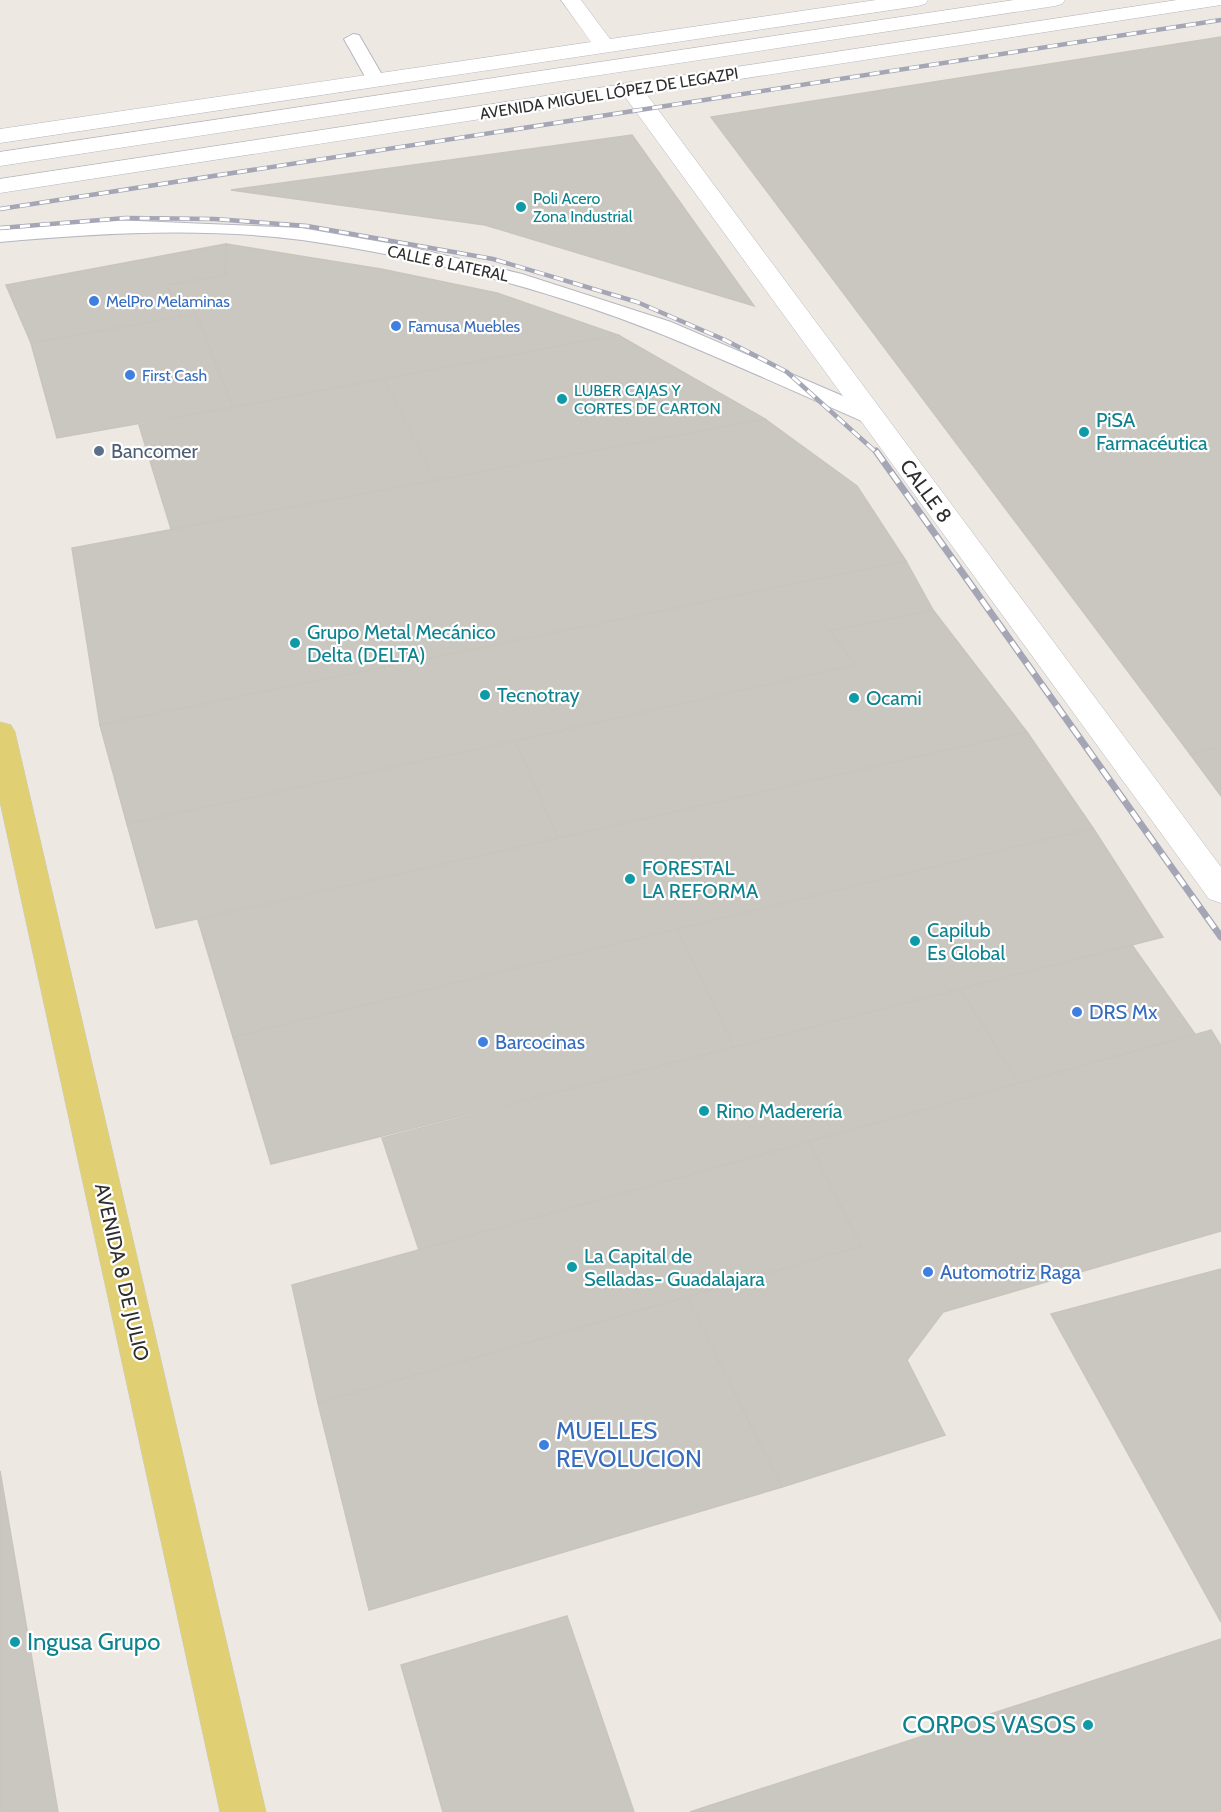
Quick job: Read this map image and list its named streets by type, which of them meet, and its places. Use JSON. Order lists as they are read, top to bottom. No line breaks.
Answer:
{"streets":{"main road":["AVENIDA MIGUEL LÓPEZ DE LEGAZPI","CALLE 8","AVENIDA 8 DE JULIO"],"lane":["CALLE 8 LATERAL"]},"crossings":[["AVENIDA MIGUEL LÓPEZ DE LEGAZPI","CALLE 8"],["CALLE 8 LATERAL","CALLE 8"]],"places":["Poli Acero Zona Industrial","MelPro Melaminas","Famusa Muebles","First Cash","LUBER CAJAS Y CORTES DE CARTON","PiSA Farmacéutica","Bancomer","Grupo Metal Mecánico Delta (DELTA)","Tecnotray","Ocami","FORESTAL LA REFORMA","Capilub Es Global","DRS Mx","Barcocinas","Rino Maderería","La Capital de Selladas- Guadalajara","Automotriz Raga","MUELLES REVOLUCION","Ingusa Grupo","CORPOS VASOS"]}
